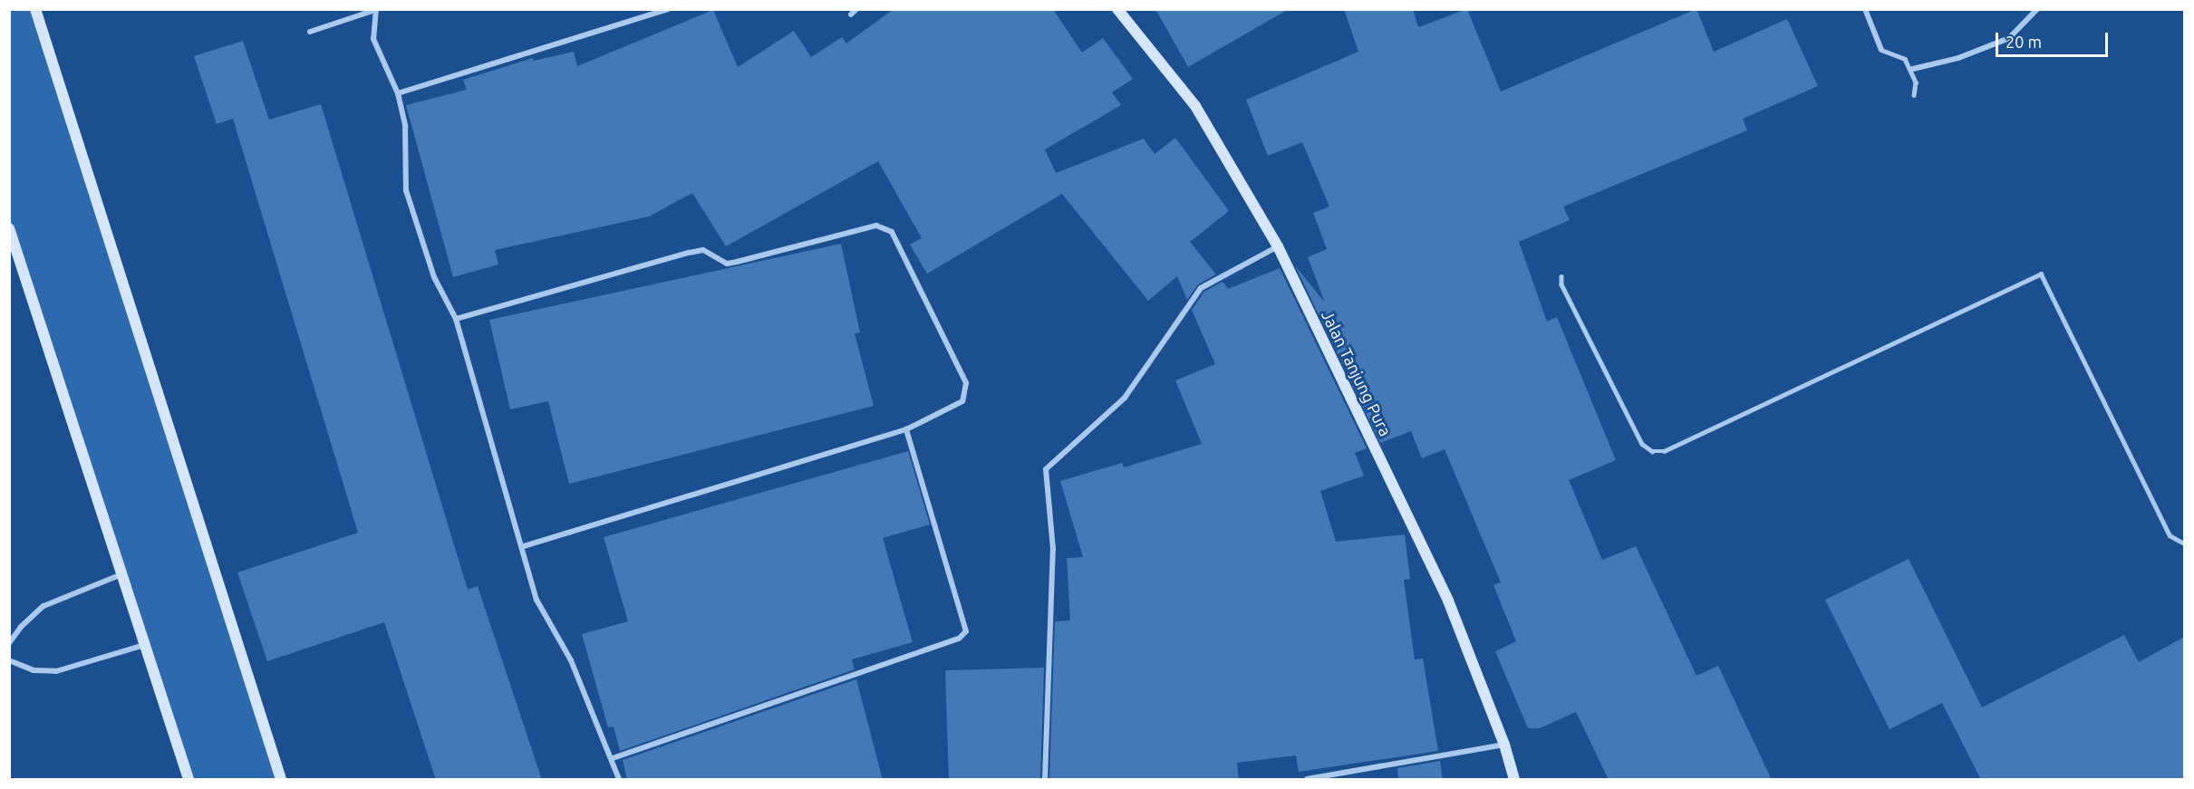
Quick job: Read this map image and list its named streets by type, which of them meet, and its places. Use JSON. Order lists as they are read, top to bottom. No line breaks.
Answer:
{"streets":{"street":["Jalan Tanjung Pura"]},"scale_bar":"20 m"}
